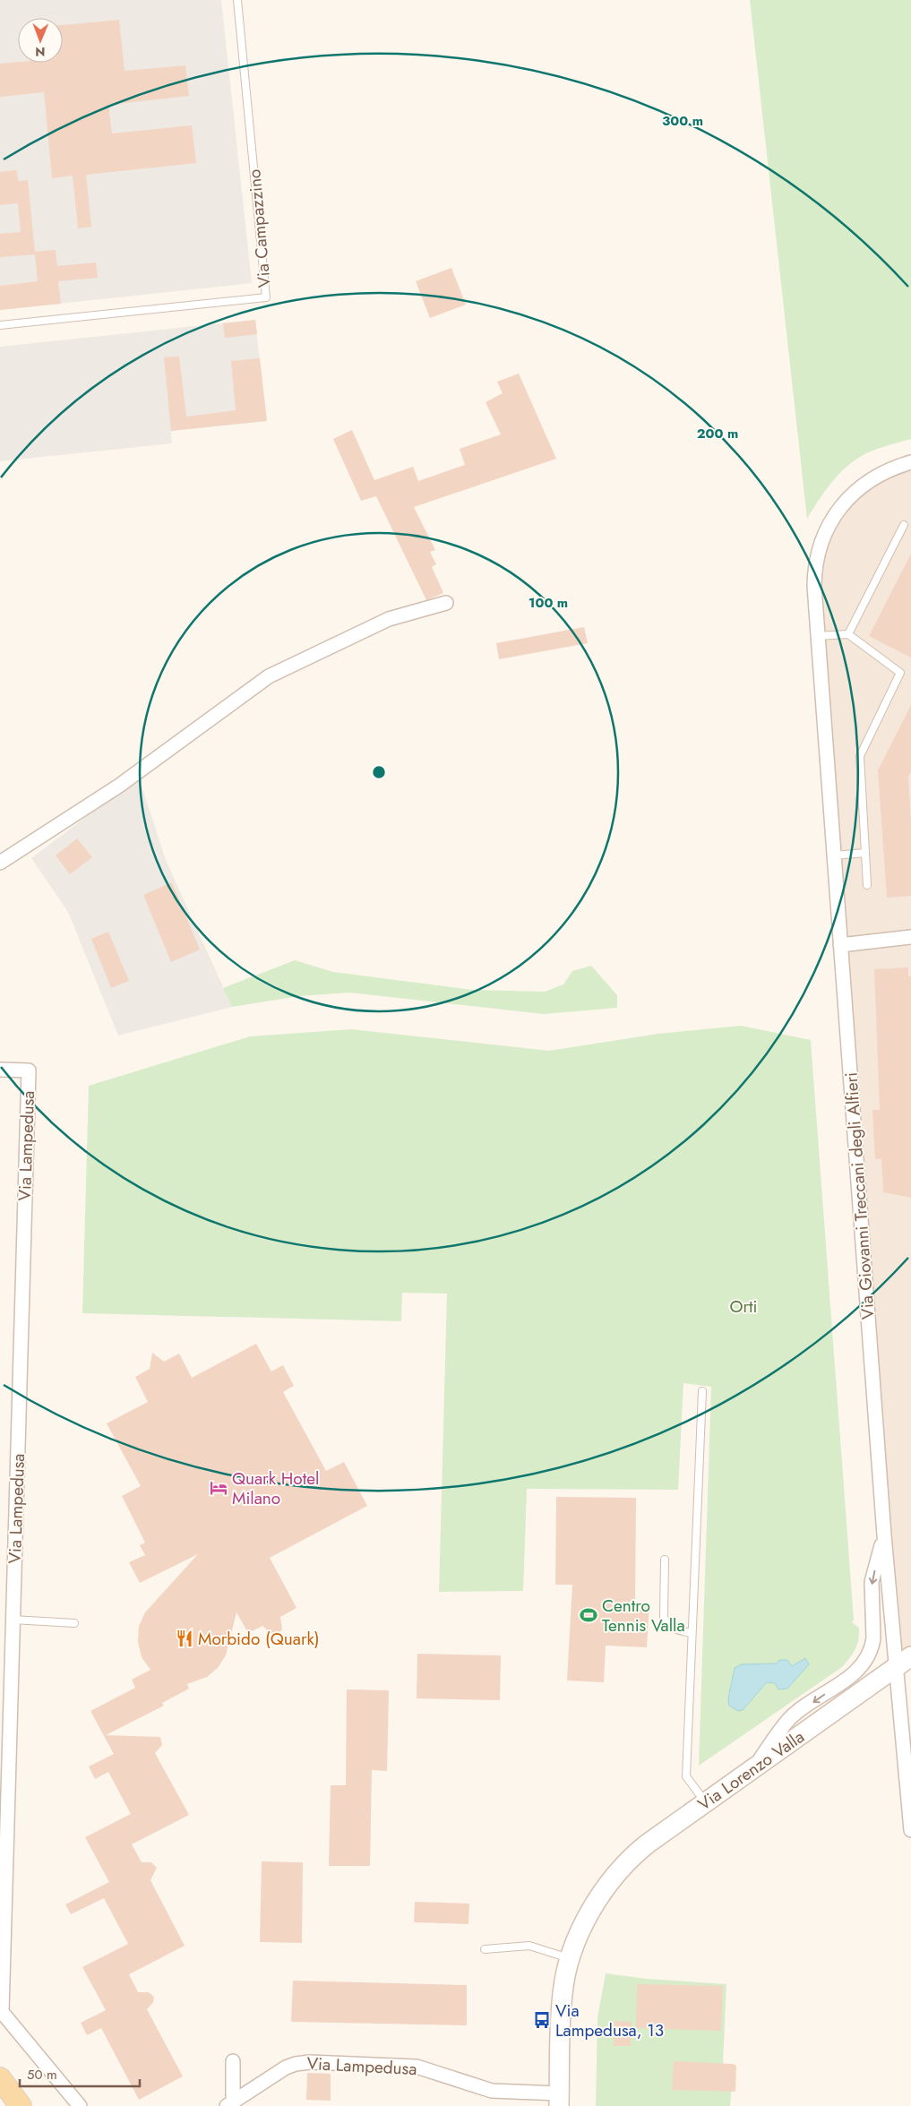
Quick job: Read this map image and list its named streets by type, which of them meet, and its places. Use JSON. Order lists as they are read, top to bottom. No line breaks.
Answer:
{"streets":{"main road":["Via Lampedusa","Via Lorenzo Valla"],"street":["Via Giovanni Treccani degli Alfieri"],"lane":["Via Campazzino"]},"crossings":[["Via Lampedusa","Via Lorenzo Valla"],["Via Giovanni Treccani degli Alfieri","Via Lorenzo Valla"]],"parks":["Orti"],"places":{"hotel":["Quark Hotel Milano"],"sports":["Centro Tennis Valla"],"restaurant":["Morbido (Quark)"],"bus stop":["Via Lampedusa, 13"]},"scale_bar":"50 m","north":"bottom","rings":["300 m","200 m","100 m"]}
